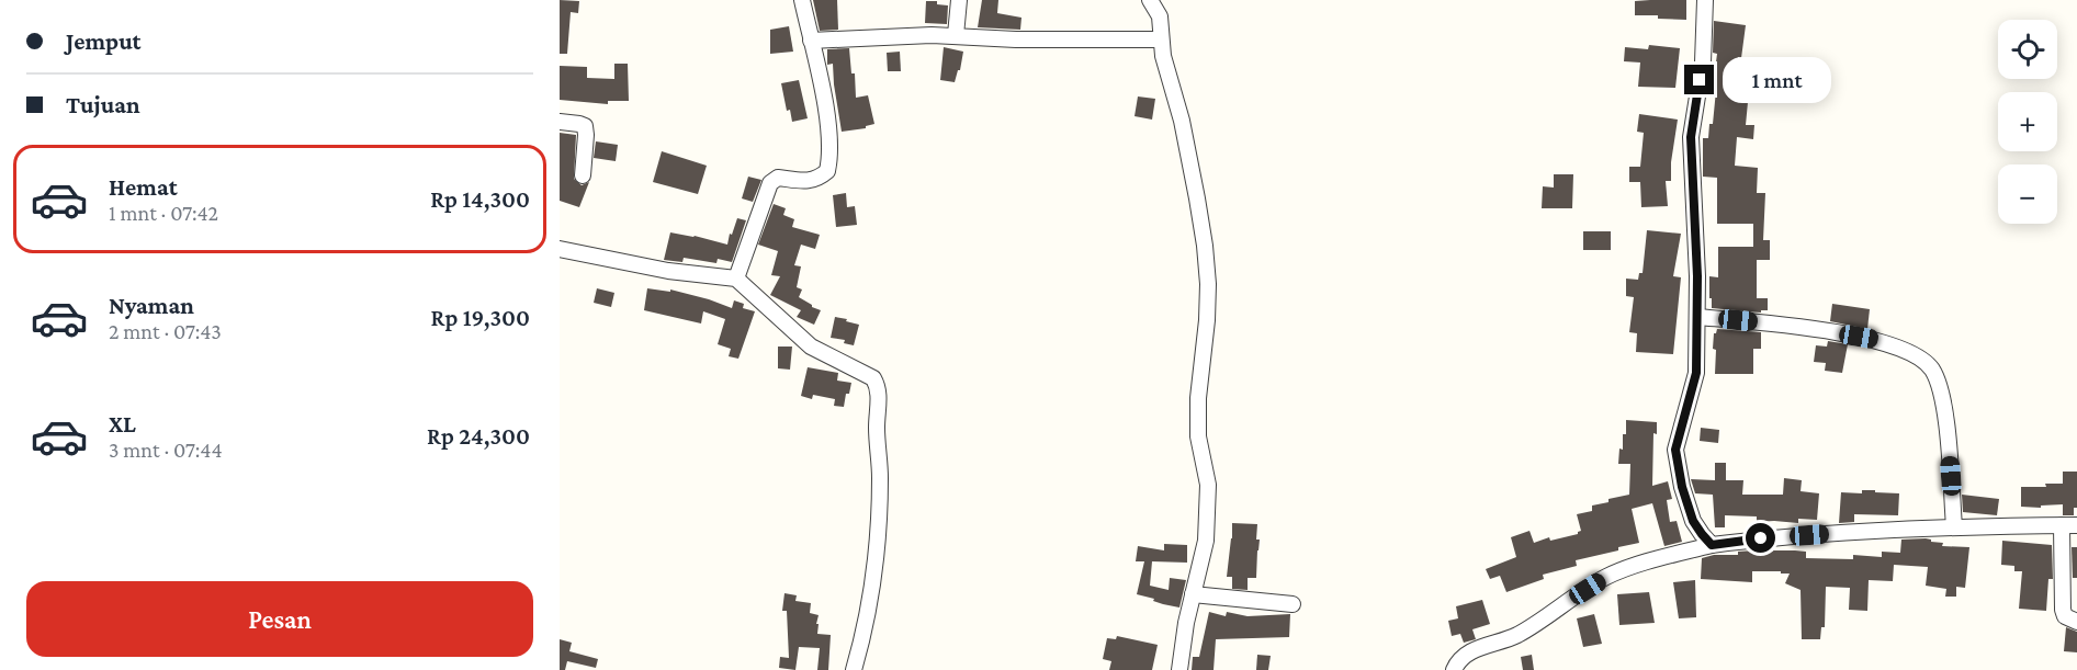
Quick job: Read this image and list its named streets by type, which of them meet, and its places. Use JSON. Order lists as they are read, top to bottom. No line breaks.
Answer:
{"page":{"banner":["Jemput","Tujuan"],"map_buttons":["+","−"],"bubble":"1 mnt","list":[{"name":"Hemat","note":"1 mnt · 07:42","value":"Rp 14,300"},{"name":"Nyaman","note":"2 mnt · 07:43","value":"Rp 19,300"},{"name":"XL","note":"3 mnt · 07:44","value":"Rp 24,300"}],"buttons":"Pesan"}}
